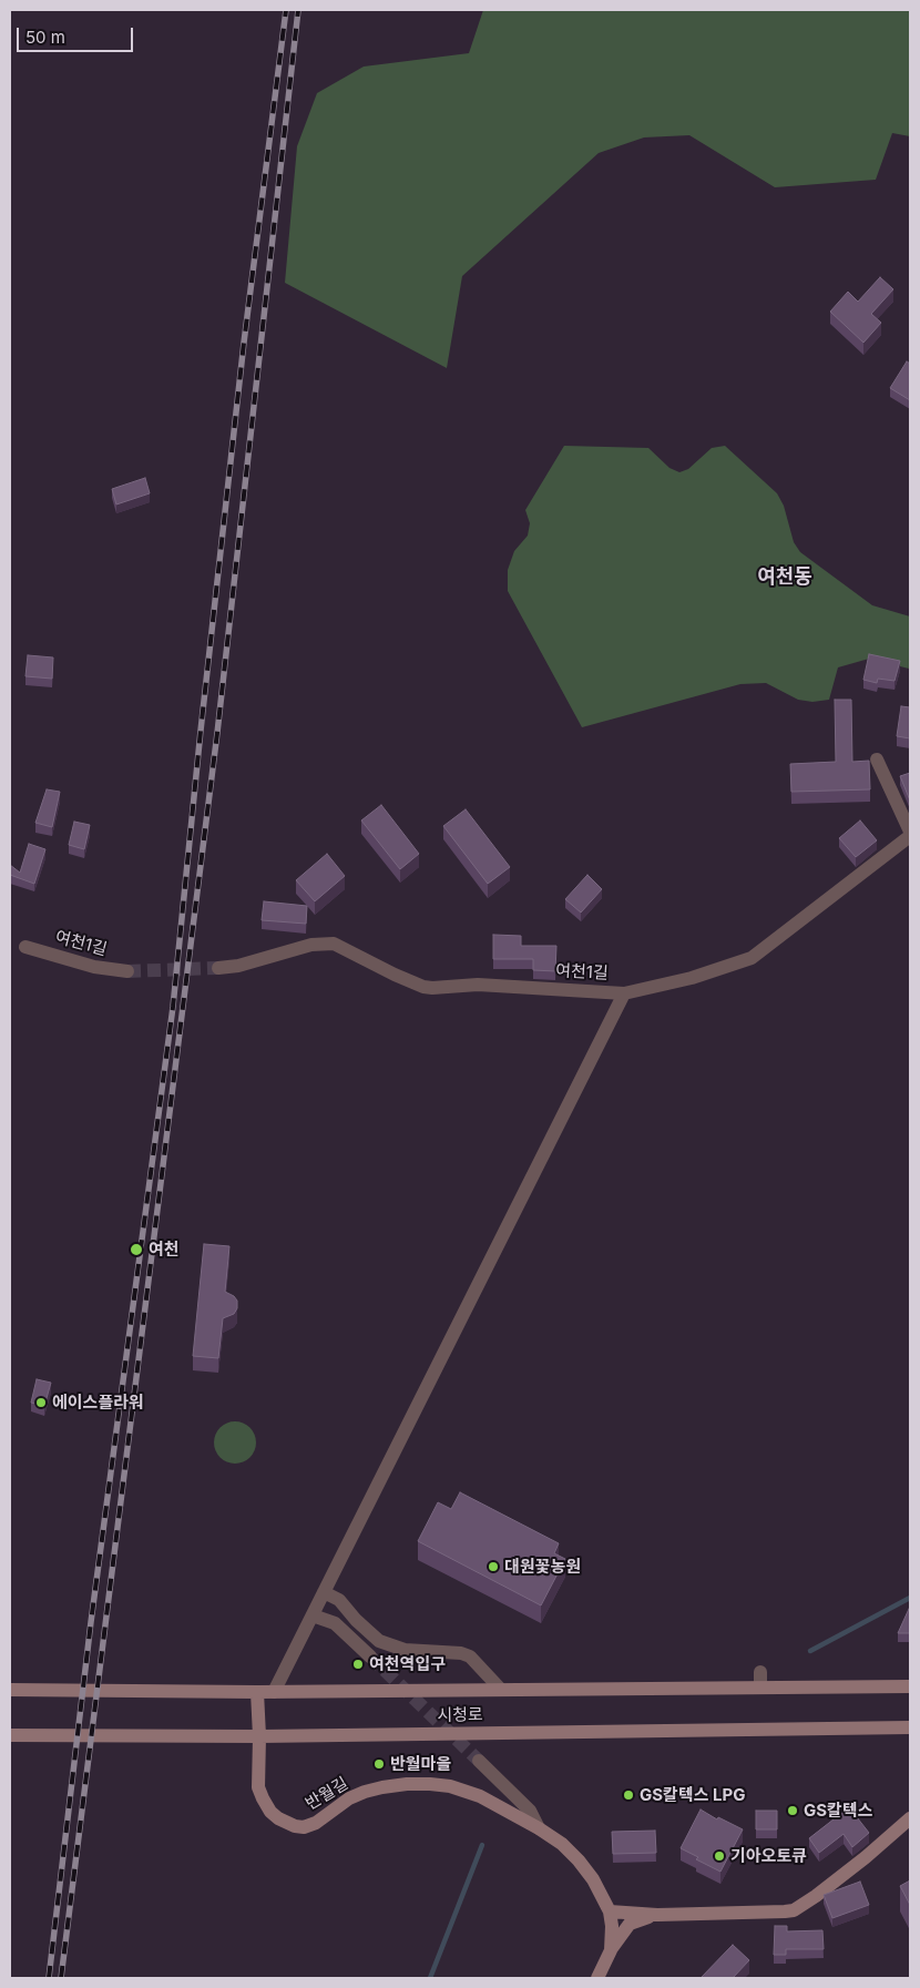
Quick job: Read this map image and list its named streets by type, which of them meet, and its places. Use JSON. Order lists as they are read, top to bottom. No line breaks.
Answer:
{"streets":{"street":["여천1길","시청로","반월길"]},"crossings":[["시청로","반월길"]],"districts":["여천동"],"places":["여천","에이스플라워","대원꽃농원","여천역입구","반월마을","GS칼텍스 LPG","GS칼텍스","기아오토큐"],"scale_bar":"50 m"}
